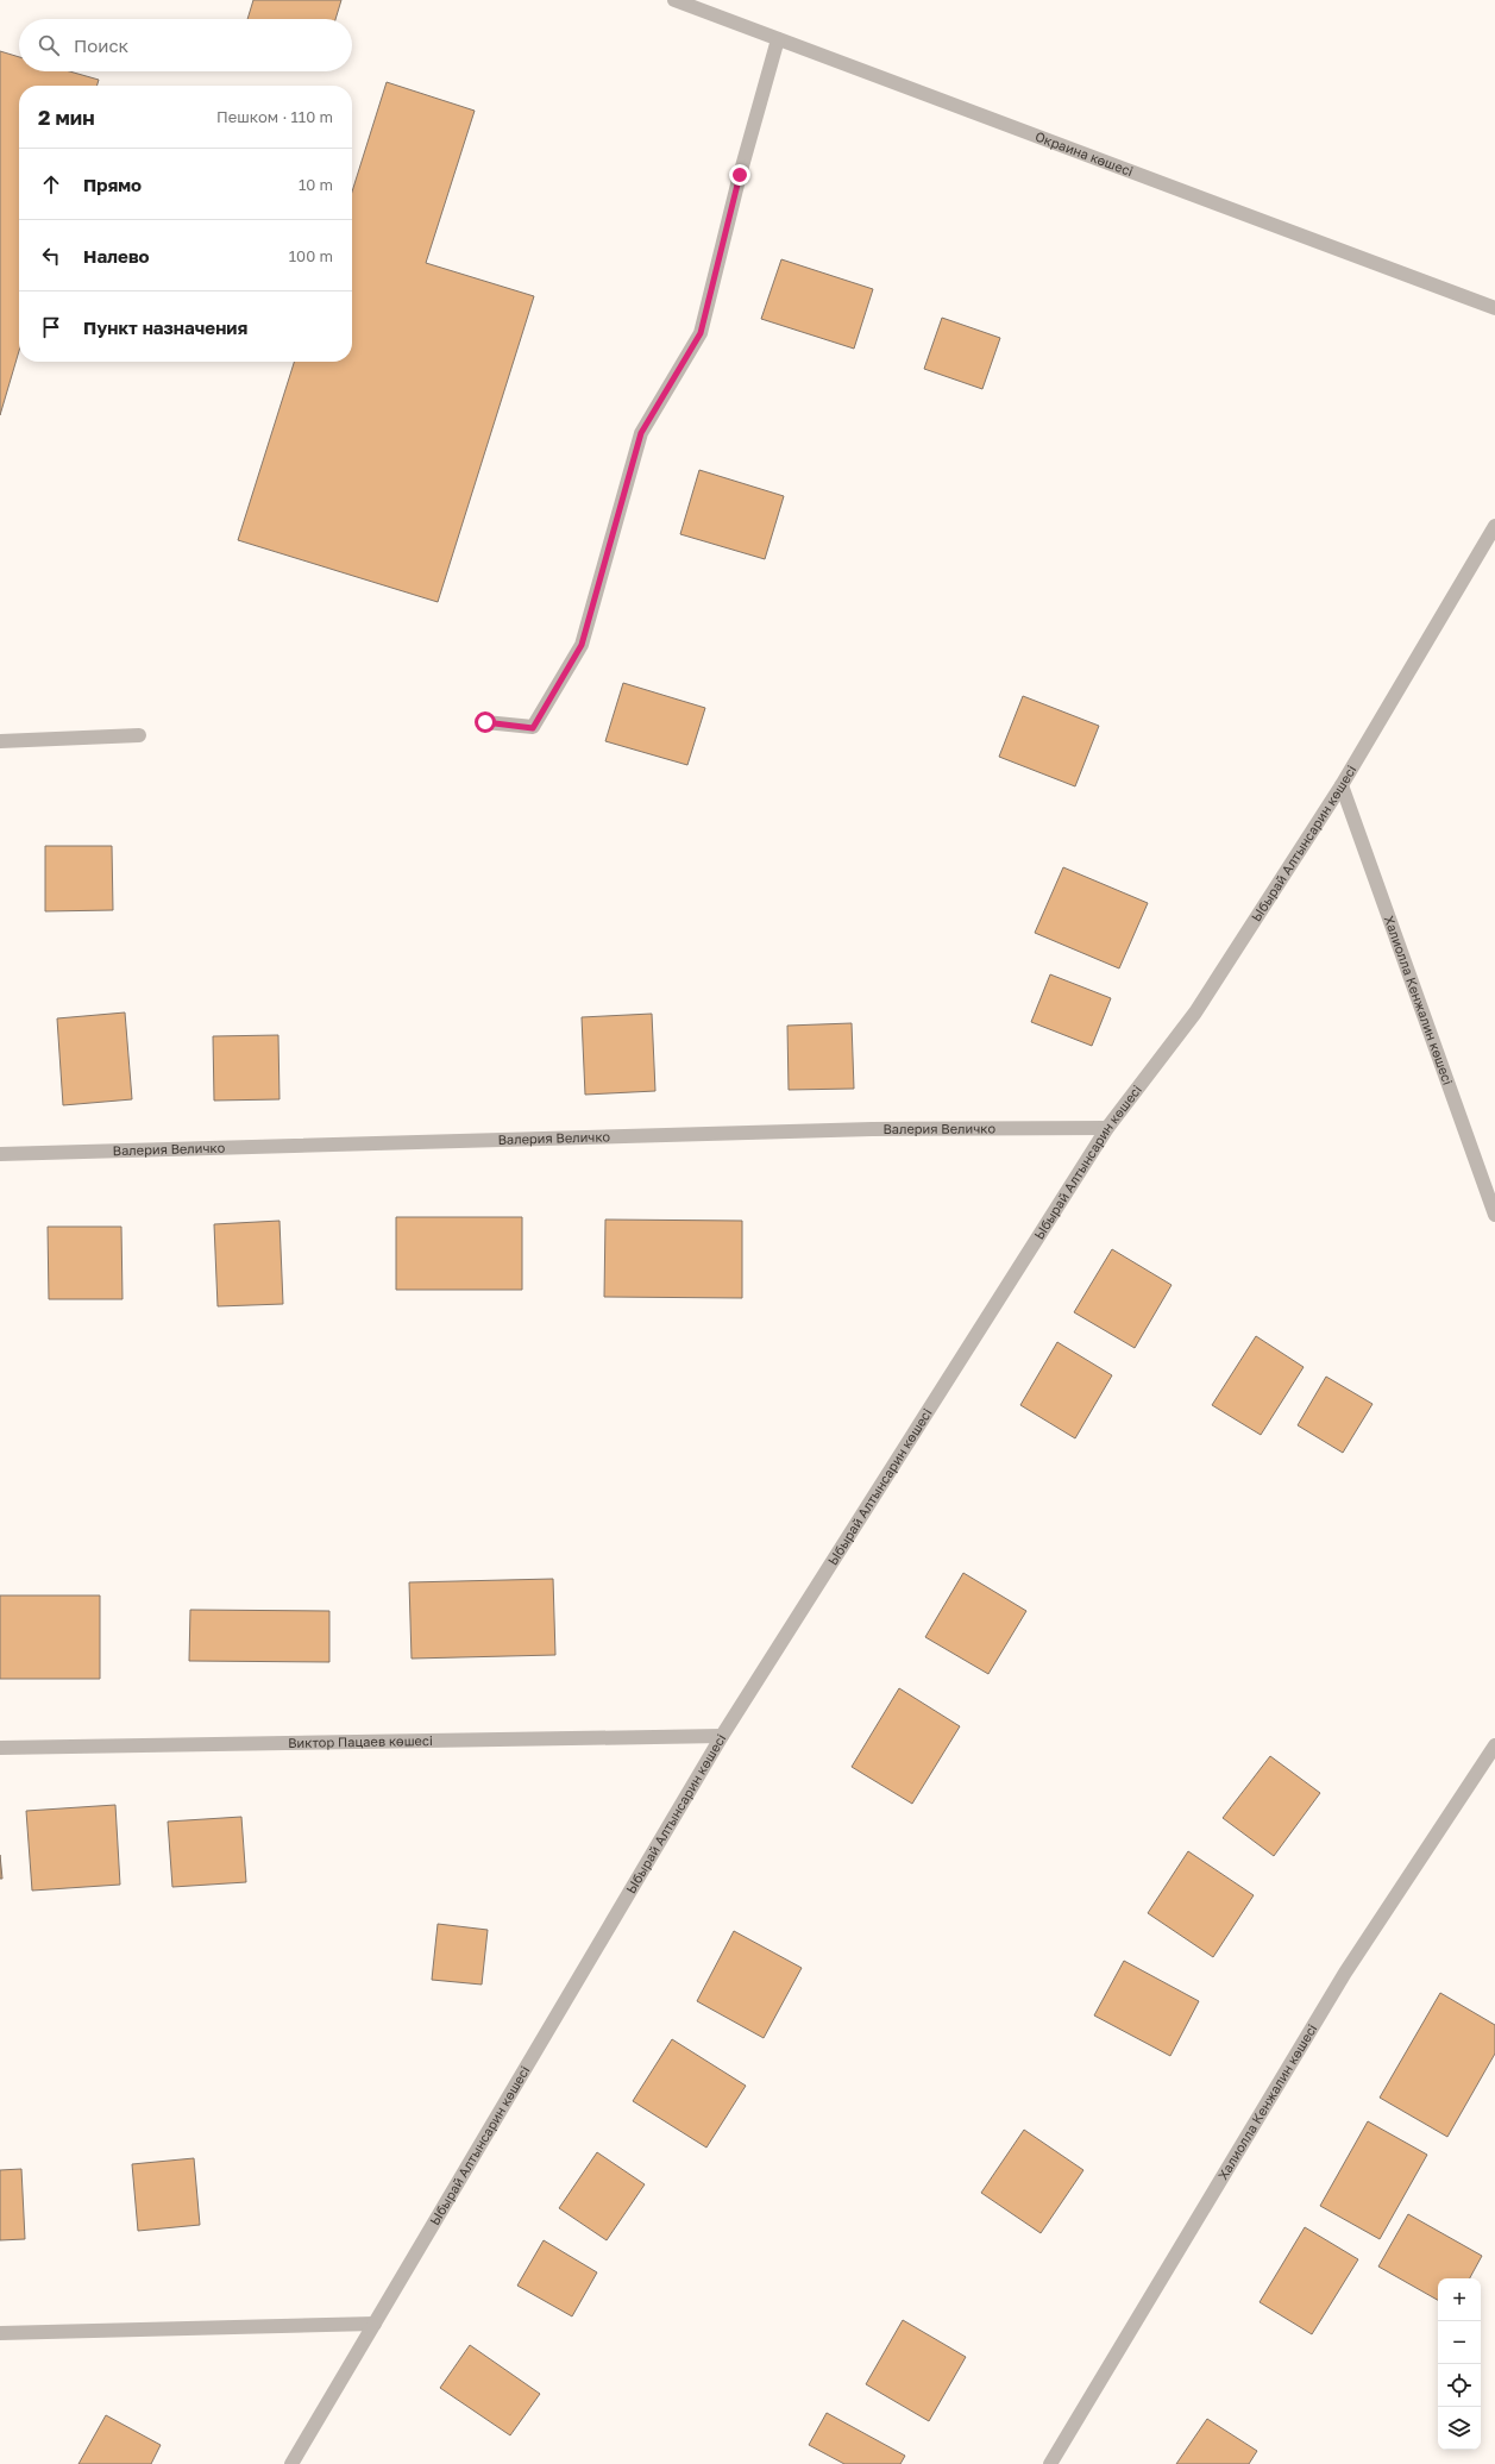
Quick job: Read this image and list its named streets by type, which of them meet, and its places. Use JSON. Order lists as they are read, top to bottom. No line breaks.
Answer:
{"streets":{"street":["Окраина көшесі","Ыбырай Алтынсарин көшесі","Халиолла Кенжалин көшесі","Валерия Величко","Виктор Пацаев көшесі"]},"crossings":[["Ыбырай Алтынсарин көшесі","Халиолла Кенжалин көшесі"],["Ыбырай Алтынсарин көшесі","Валерия Величко"],["Ыбырай Алтынсарин көшесі","Виктор Пацаев көшесі"]],"page":{"search":"Поиск","heading":["2 мин","Пешком · 110 m"],"list":[["Прямо","10 m"],["Налево","100 m"],"Пункт назначения"],"map_buttons":["+","−"]}}
